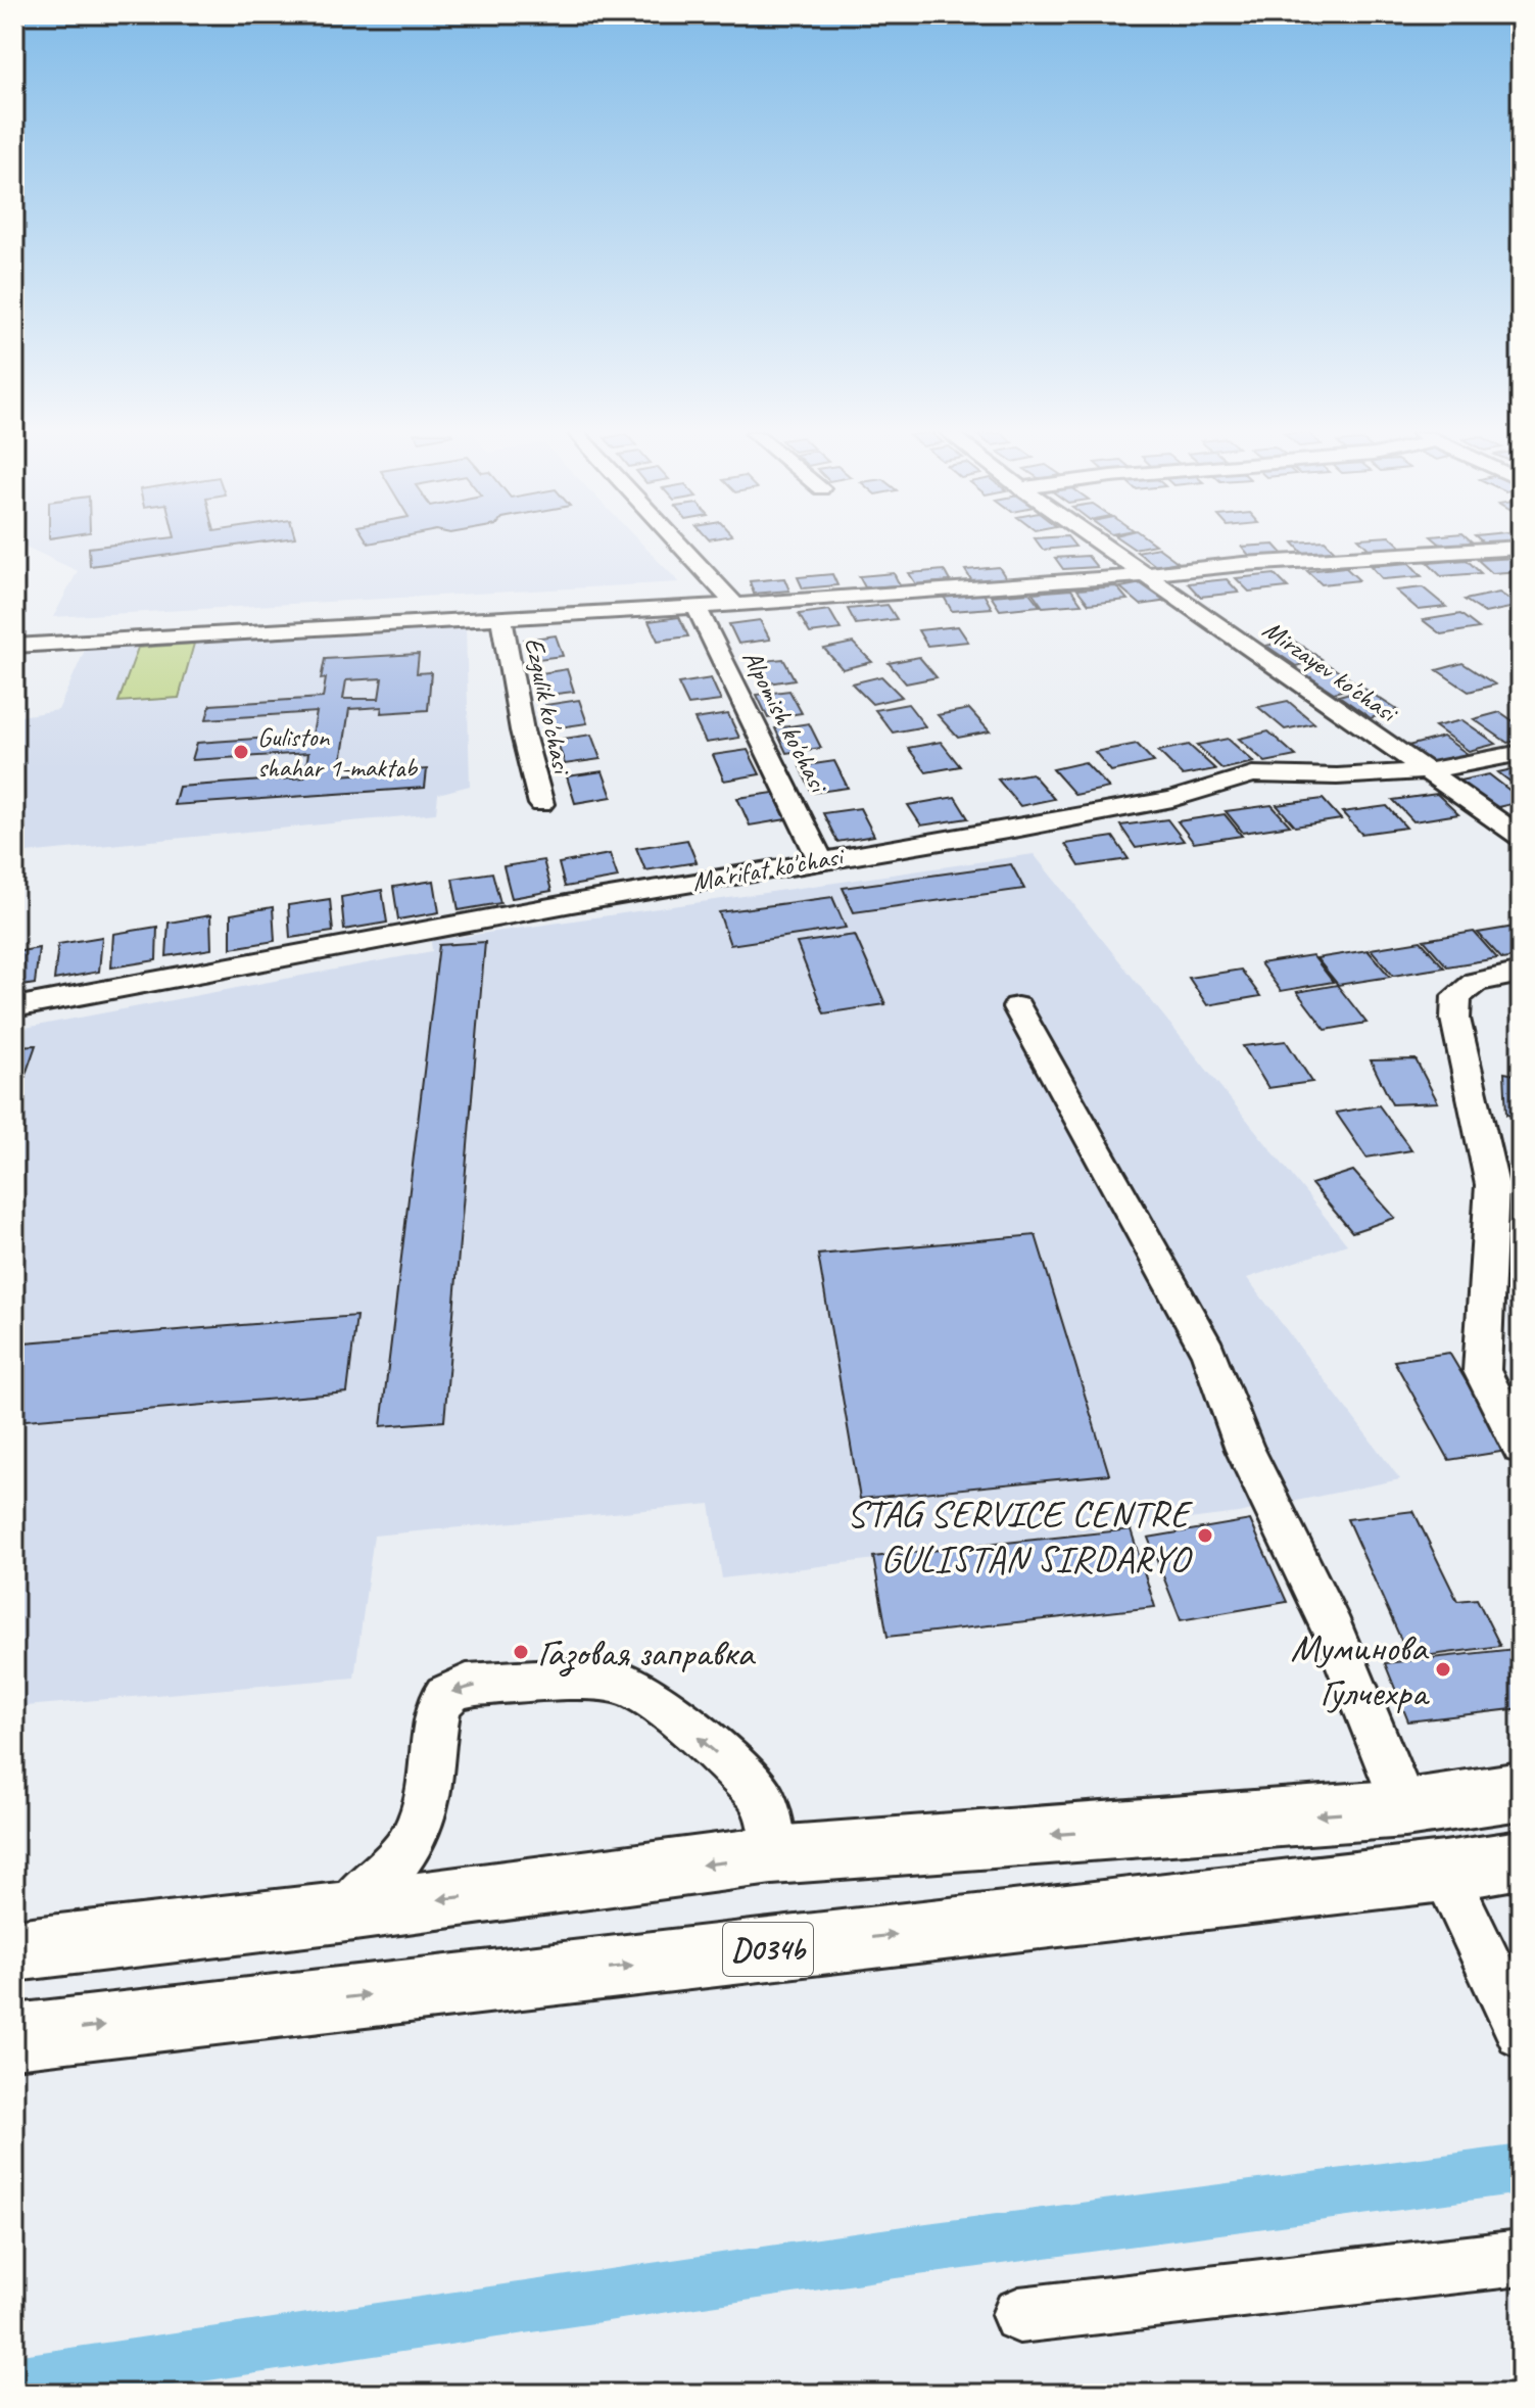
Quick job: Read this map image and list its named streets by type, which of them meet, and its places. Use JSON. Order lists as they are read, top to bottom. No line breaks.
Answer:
{"streets":{"main road":["D034b"],"street":["Mirzayev ko'chasi","Ezgulik ko'chasi","Alpomish ko'chasi","Ma'rifat ko'chasi"]},"crossings":[["Mirzayev ko'chasi","Ezgulik ko'chasi"],["Mirzayev ko'chasi","Ma'rifat ko'chasi"],["Ezgulik ko'chasi","Alpomish ko'chasi"],["Alpomish ko'chasi","Ma'rifat ko'chasi"]],"places":["Guliston shahar 1-maktab","STAG SERVICE CENTRE GULISTAN SIRDARYO","Газовая заправка","Муминова Гулчехра"]}
